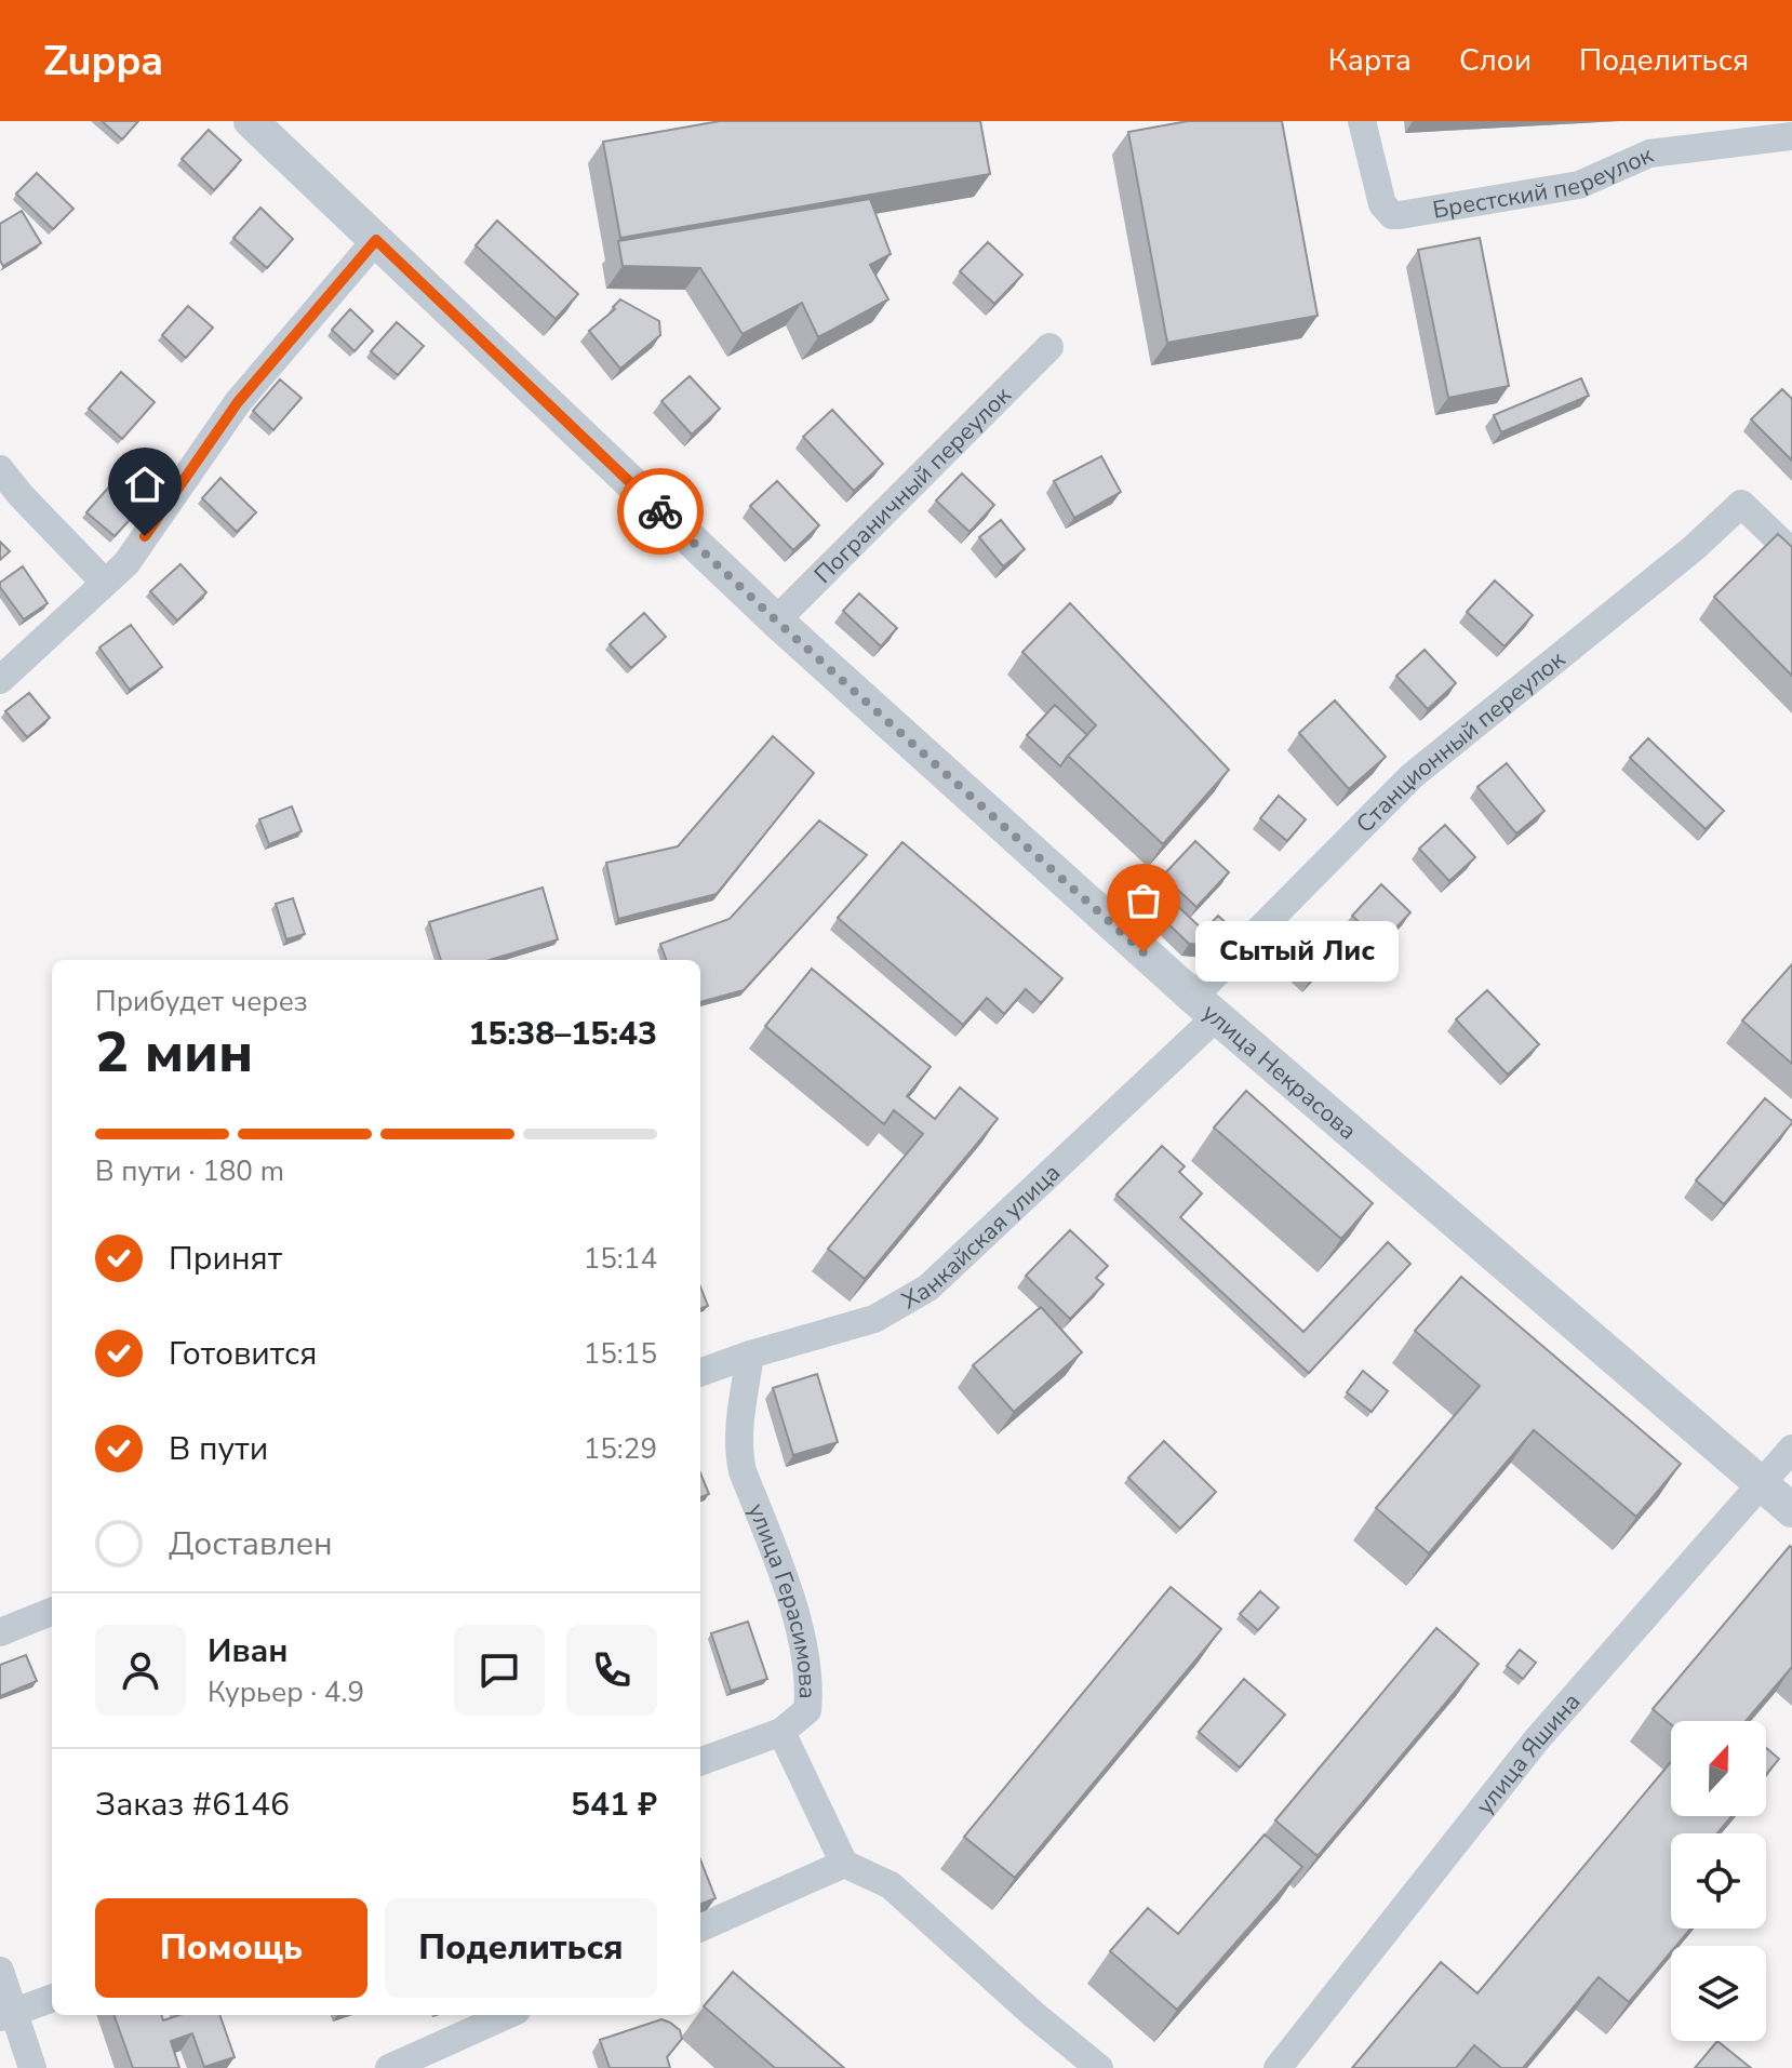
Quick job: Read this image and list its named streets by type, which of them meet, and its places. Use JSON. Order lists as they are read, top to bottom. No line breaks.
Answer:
{"streets":{"street":["Брестский переулок","Пограничный переулок","Станционный переулок","улица Некрасова","Ханкайская улица","улица Герасимова","улица Яшина"]},"crossings":[["Пограничный переулок","улица Некрасова"],["Станционный переулок","улица Некрасова"],["Станционный переулок","Ханкайская улица"],["улица Некрасова","Ханкайская улица"],["улица Некрасова","улица Яшина"],["Ханкайская улица","улица Герасимова"]],"places":["Сытый Лис"],"north":"top","page":{"header":"Zuppa","nav":["Карта","Слои","Поделиться"],"bubble":"Сытый Лис","heading":["2 мин","Прибудет через","15:38–15:43"],"panel":["Иван","Курьер · 4.9","Заказ #6146","541 ₽"],"bar":"В пути · 180 m","list":[["Принят","15:14"],["Готовится","15:15"],["В пути","15:29"],"Доставлен"],"buttons":["Помощь","Поделиться"]}}
